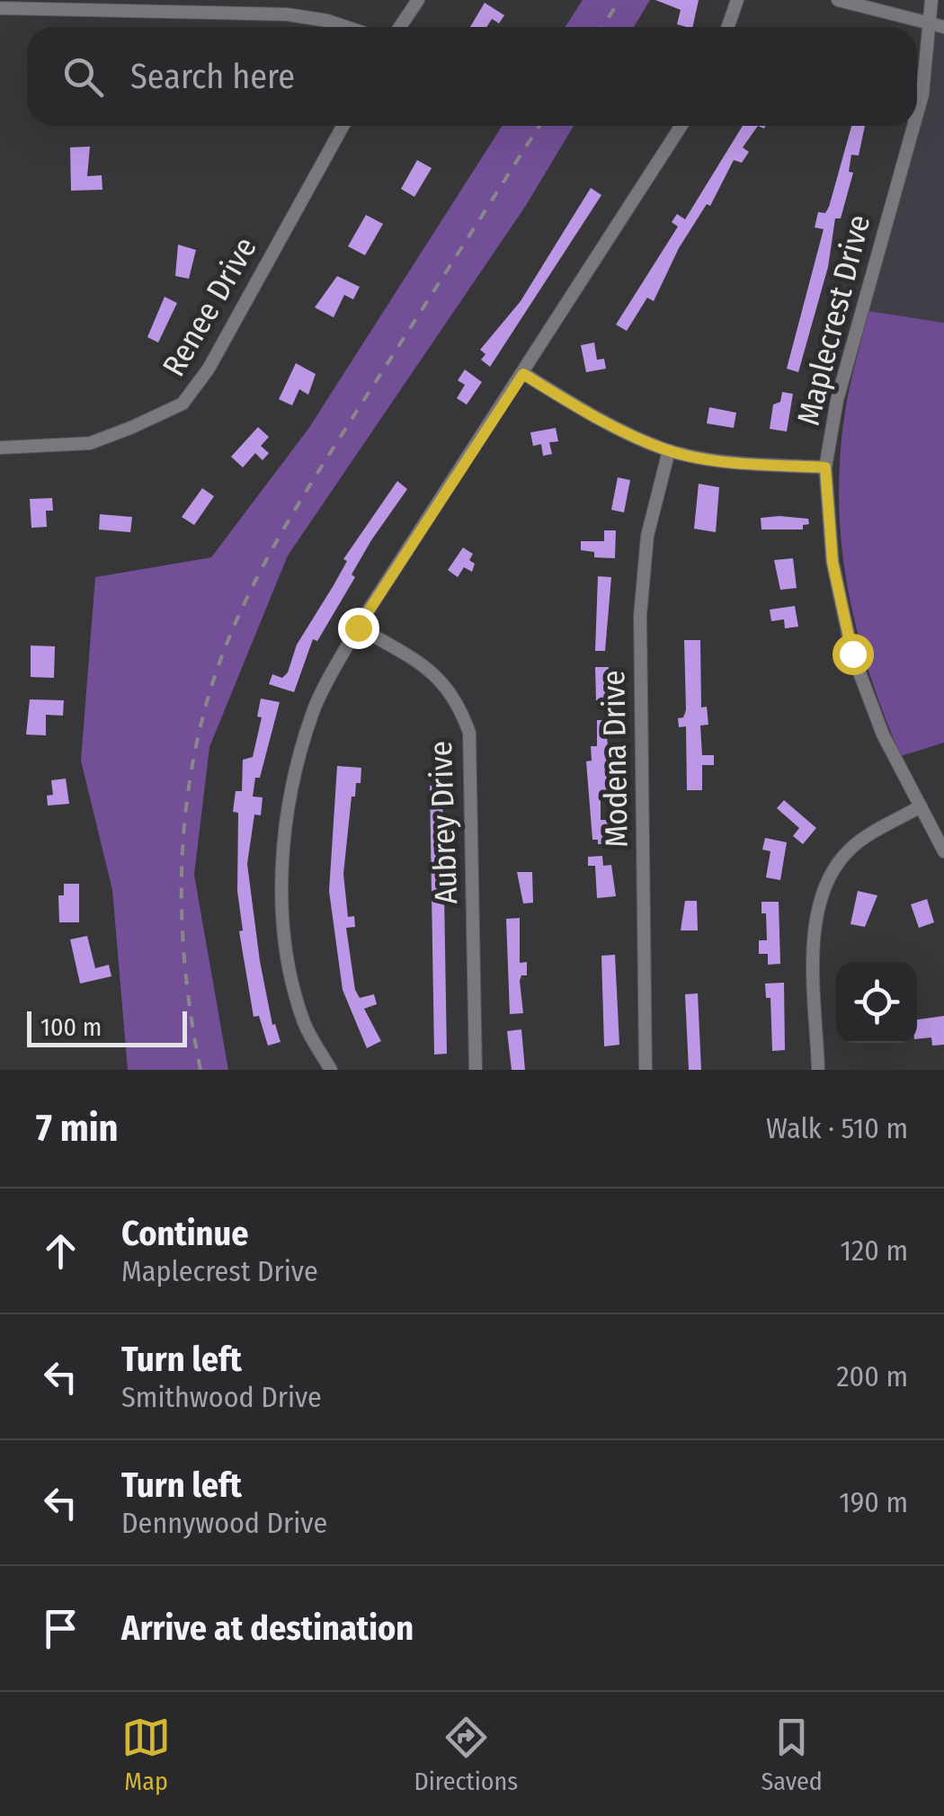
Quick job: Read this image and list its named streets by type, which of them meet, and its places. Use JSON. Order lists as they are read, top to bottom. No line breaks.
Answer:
{"streets":{"street":["Renee Drive","Maplecrest Drive","Modena Drive","Aubrey Drive"]},"scale_bar":"100 m","page":{"search":"Search here","scale":"100 m","heading":["7 min","Walk · 510 m"],"list":[["Continue","Maplecrest Drive","120 m"],["Turn left","Smithwood Drive","200 m"],["Turn left","Dennywood Drive","190 m"],"Arrive at destination"],"nav":["Map","Directions","Saved"]}}
